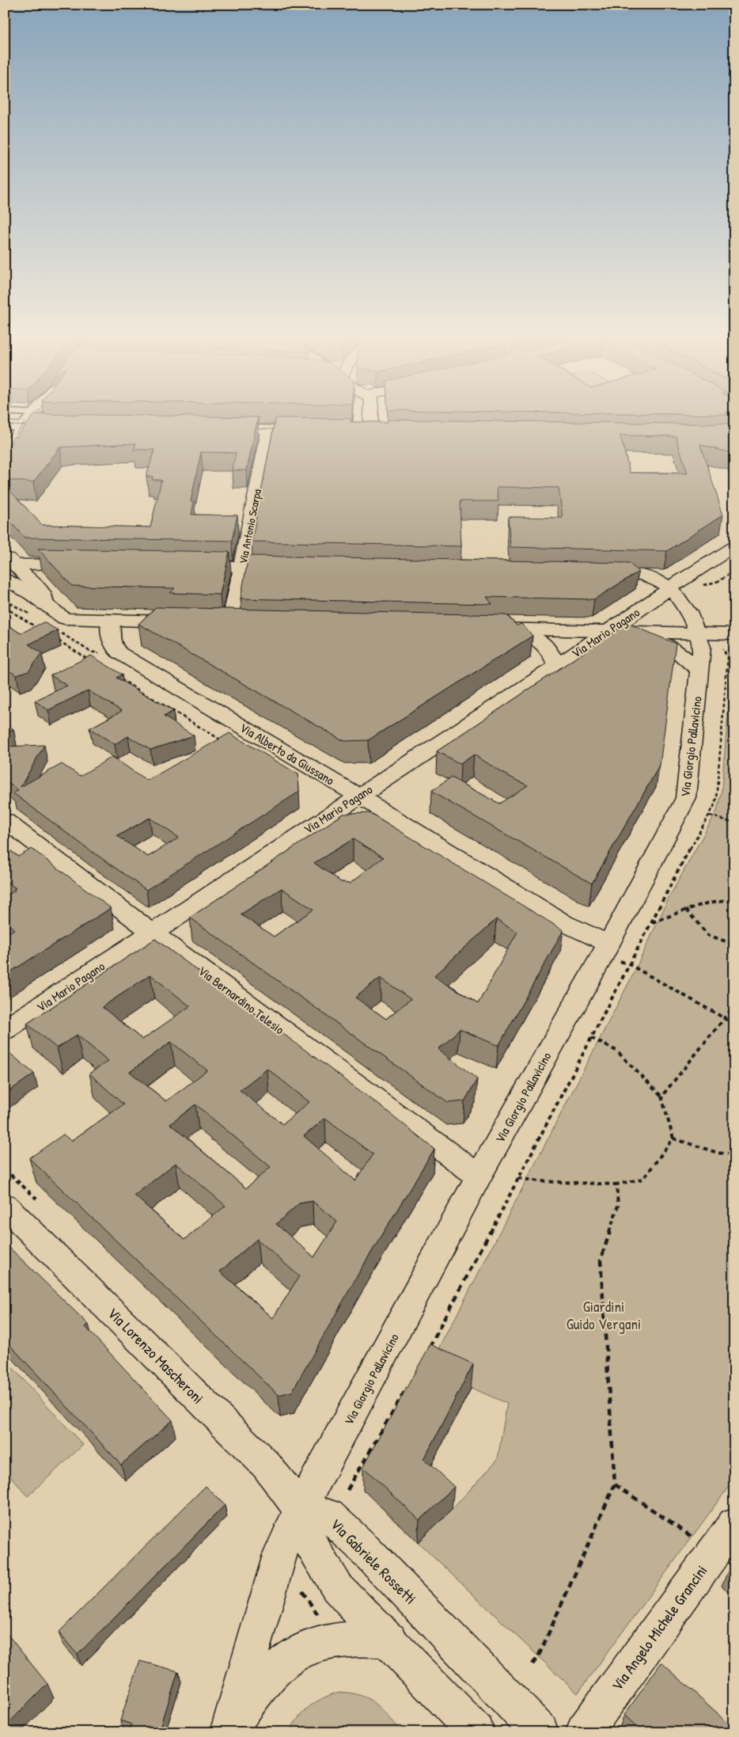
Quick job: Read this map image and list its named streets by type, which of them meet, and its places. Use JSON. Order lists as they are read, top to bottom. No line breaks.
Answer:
{"streets":{"street":["Via Antonio Scarpa","Via Mario Pagano","Via Giorgio Pallavicino","Via Alberto da Giussano","Via Bernardino Telesio","Via Lorenzo Mascheroni","Via Gabriele Rossetti","Via Angelo Michele Grancini"]},"crossings":[["Via Mario Pagano","Via Alberto da Giussano"],["Via Mario Pagano","Via Bernardino Telesio"],["Via Giorgio Pallavicino","Via Alberto da Giussano"],["Via Giorgio Pallavicino","Via Bernardino Telesio"],["Via Giorgio Pallavicino","Via Lorenzo Mascheroni"],["Via Giorgio Pallavicino","Via Gabriele Rossetti"],["Via Lorenzo Mascheroni","Via Gabriele Rossetti"]],"parks":["Giardini Guido Vergani"]}
